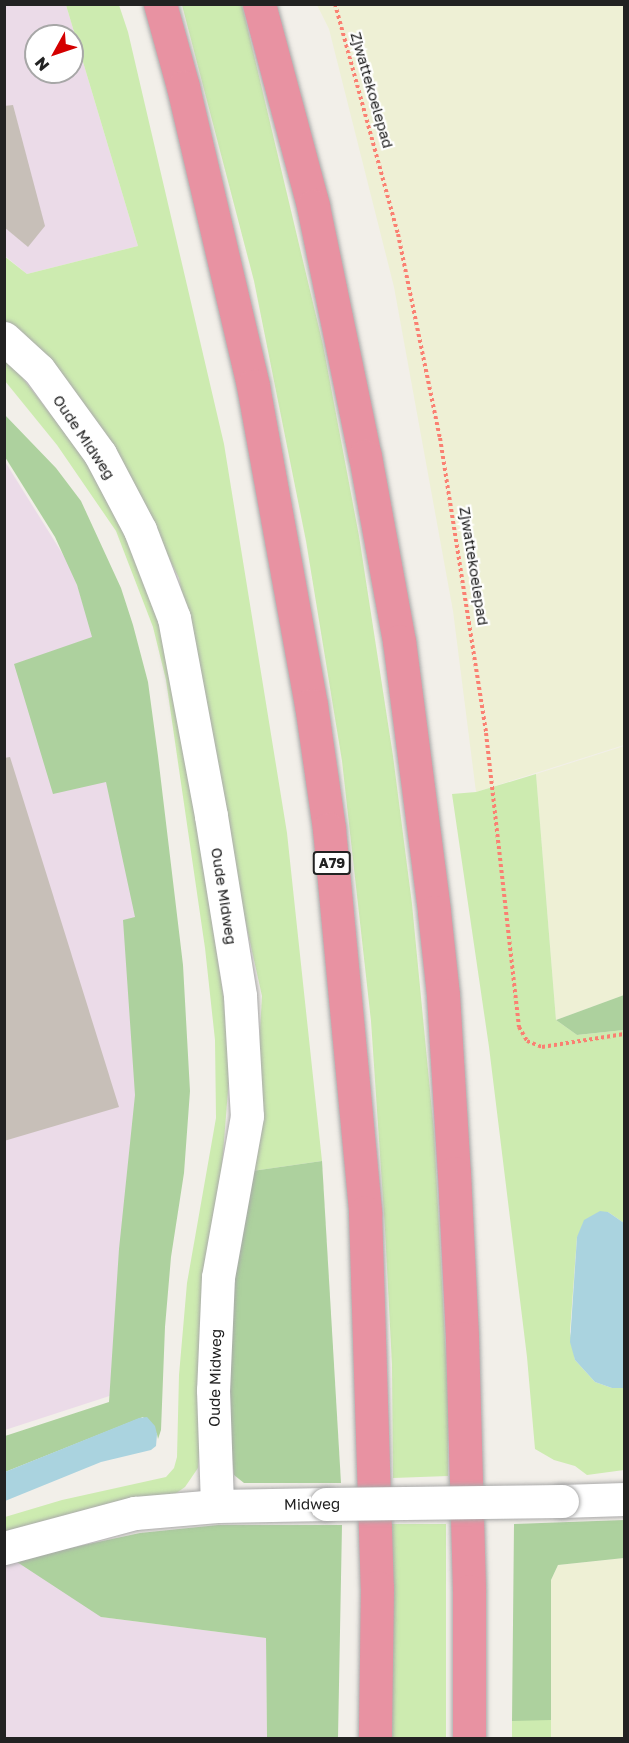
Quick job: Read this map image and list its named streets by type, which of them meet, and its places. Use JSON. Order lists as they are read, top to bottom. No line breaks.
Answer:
{"streets":{"highway":["A79"],"street":["Oude Midweg","Midweg"],"path":["Zjwattekoelepad"]},"crossings":[["Oude Midweg","Midweg"]],"north":"bottom left"}
